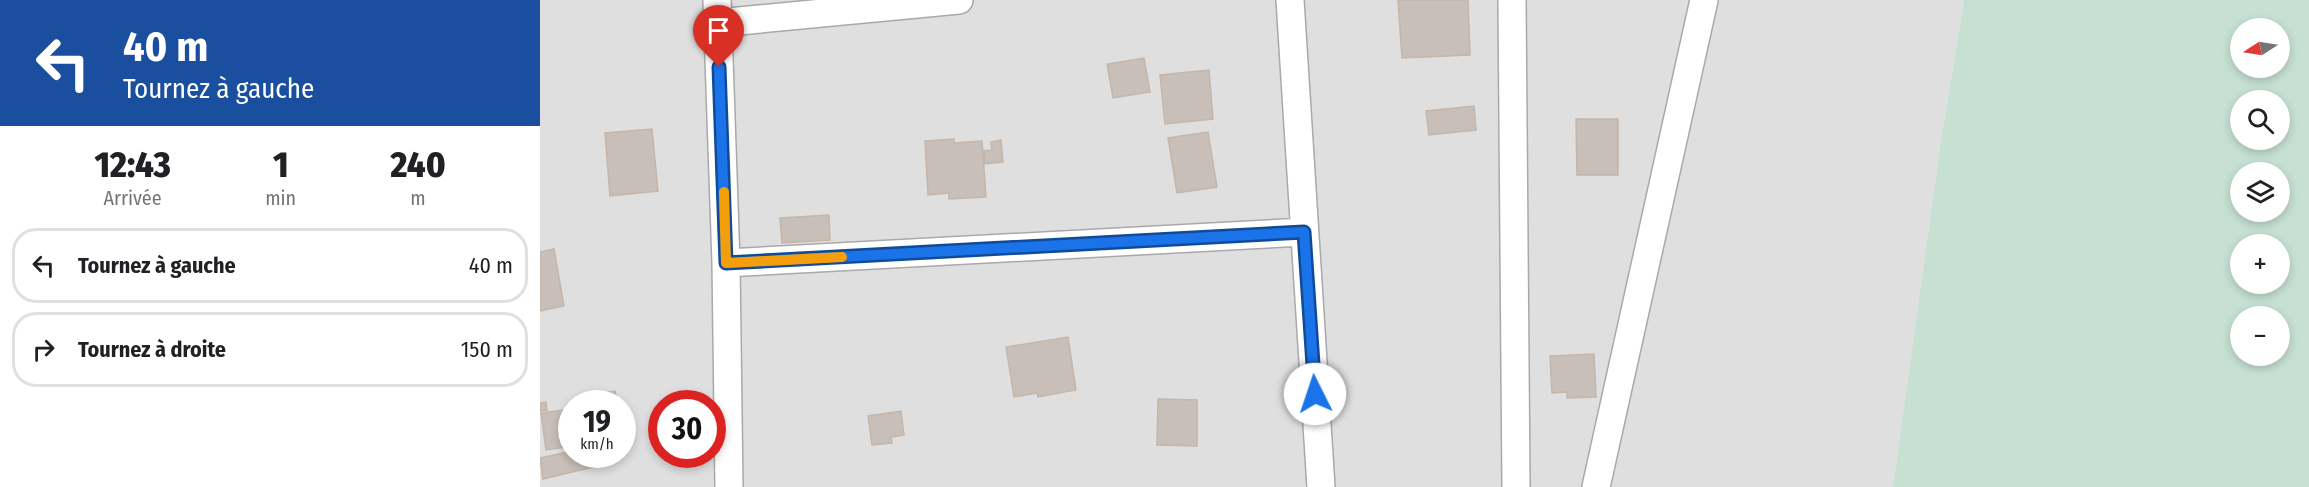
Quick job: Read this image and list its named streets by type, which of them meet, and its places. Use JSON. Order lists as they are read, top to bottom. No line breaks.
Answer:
{"north":"left","page":{"turn":["40 m","Tournez à gauche"],"map_buttons":["+","−"],"eta":["12:43","Arrivée","1","min","240","m"],"list":[{"name":"Tournez à gauche","value":"40 m"},{"name":"Tournez à droite","value":"150 m"}],"speed":"19 km/h","limit":"30"}}
